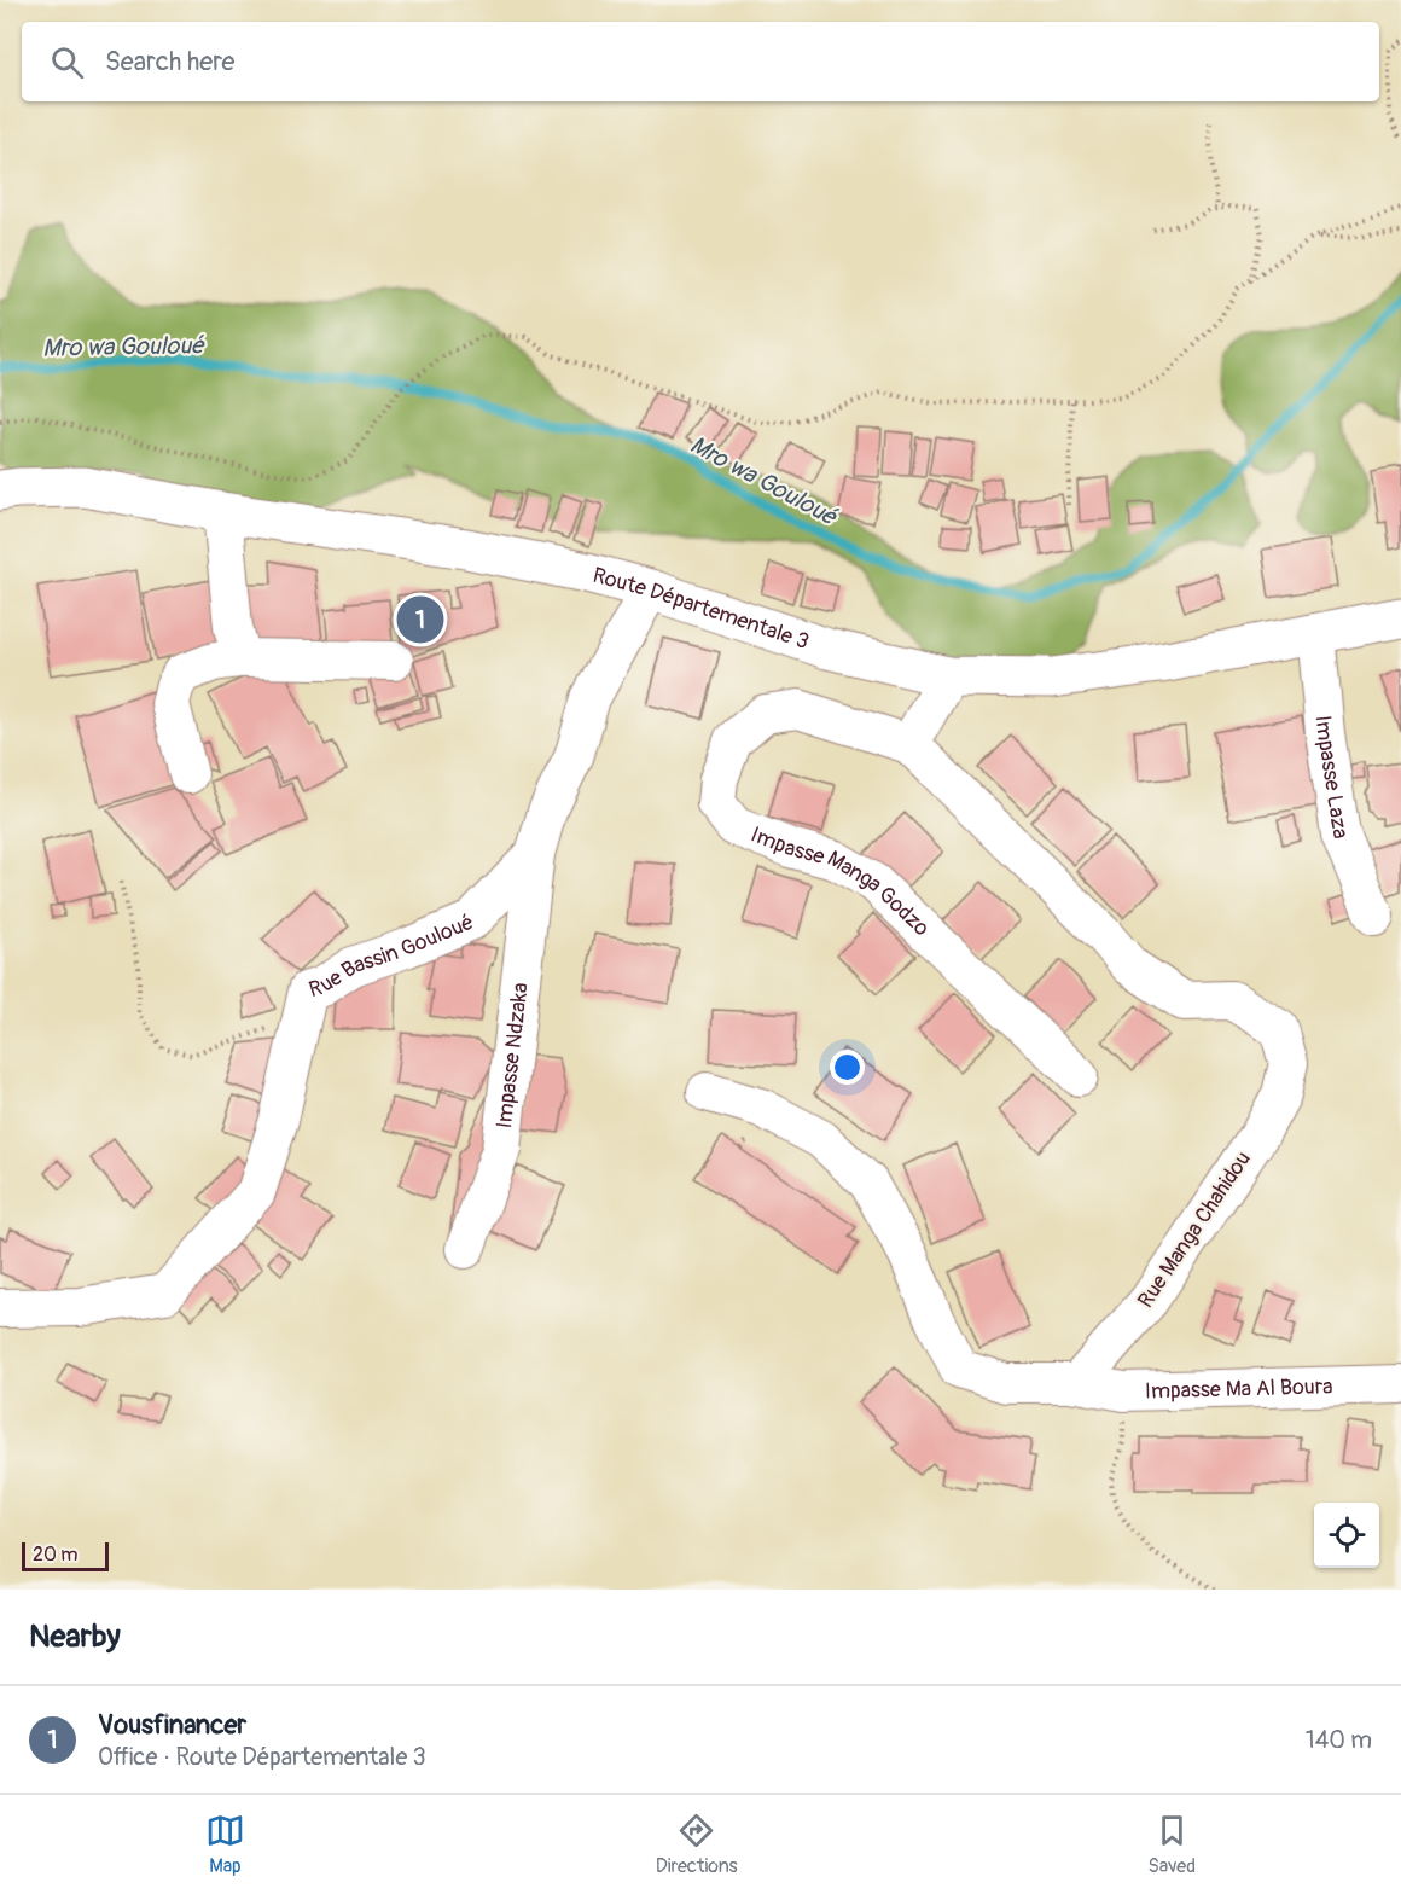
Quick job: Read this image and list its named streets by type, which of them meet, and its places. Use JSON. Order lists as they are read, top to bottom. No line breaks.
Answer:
{"streets":{"main road":["Route Départementale 3"],"street":["Impasse Laza","Impasse Manga Godzo","Rue Bassin Gouloué","Impasse Ndzaka","Rue Manga Chahidou","Impasse Ma Al Boura"]},"crossings":[["Route Départementale 3","Impasse Laza"],["Route Départementale 3","Rue Bassin Gouloué"],["Impasse Manga Godzo","Rue Manga Chahidou"],["Rue Bassin Gouloué","Impasse Ndzaka"],["Rue Manga Chahidou","Impasse Ma Al Boura"]],"water":["Mro wa Gouloué"],"scale_bar":"20 m","page":{"search":"Search here","pins":"1","scale":"20 m","heading":"Nearby","list":[{"mark":"1","name":"Vousfinancer","note":"Office · Route Départementale 3","value":"140 m"}],"nav":["Map","Directions","Saved"]}}
